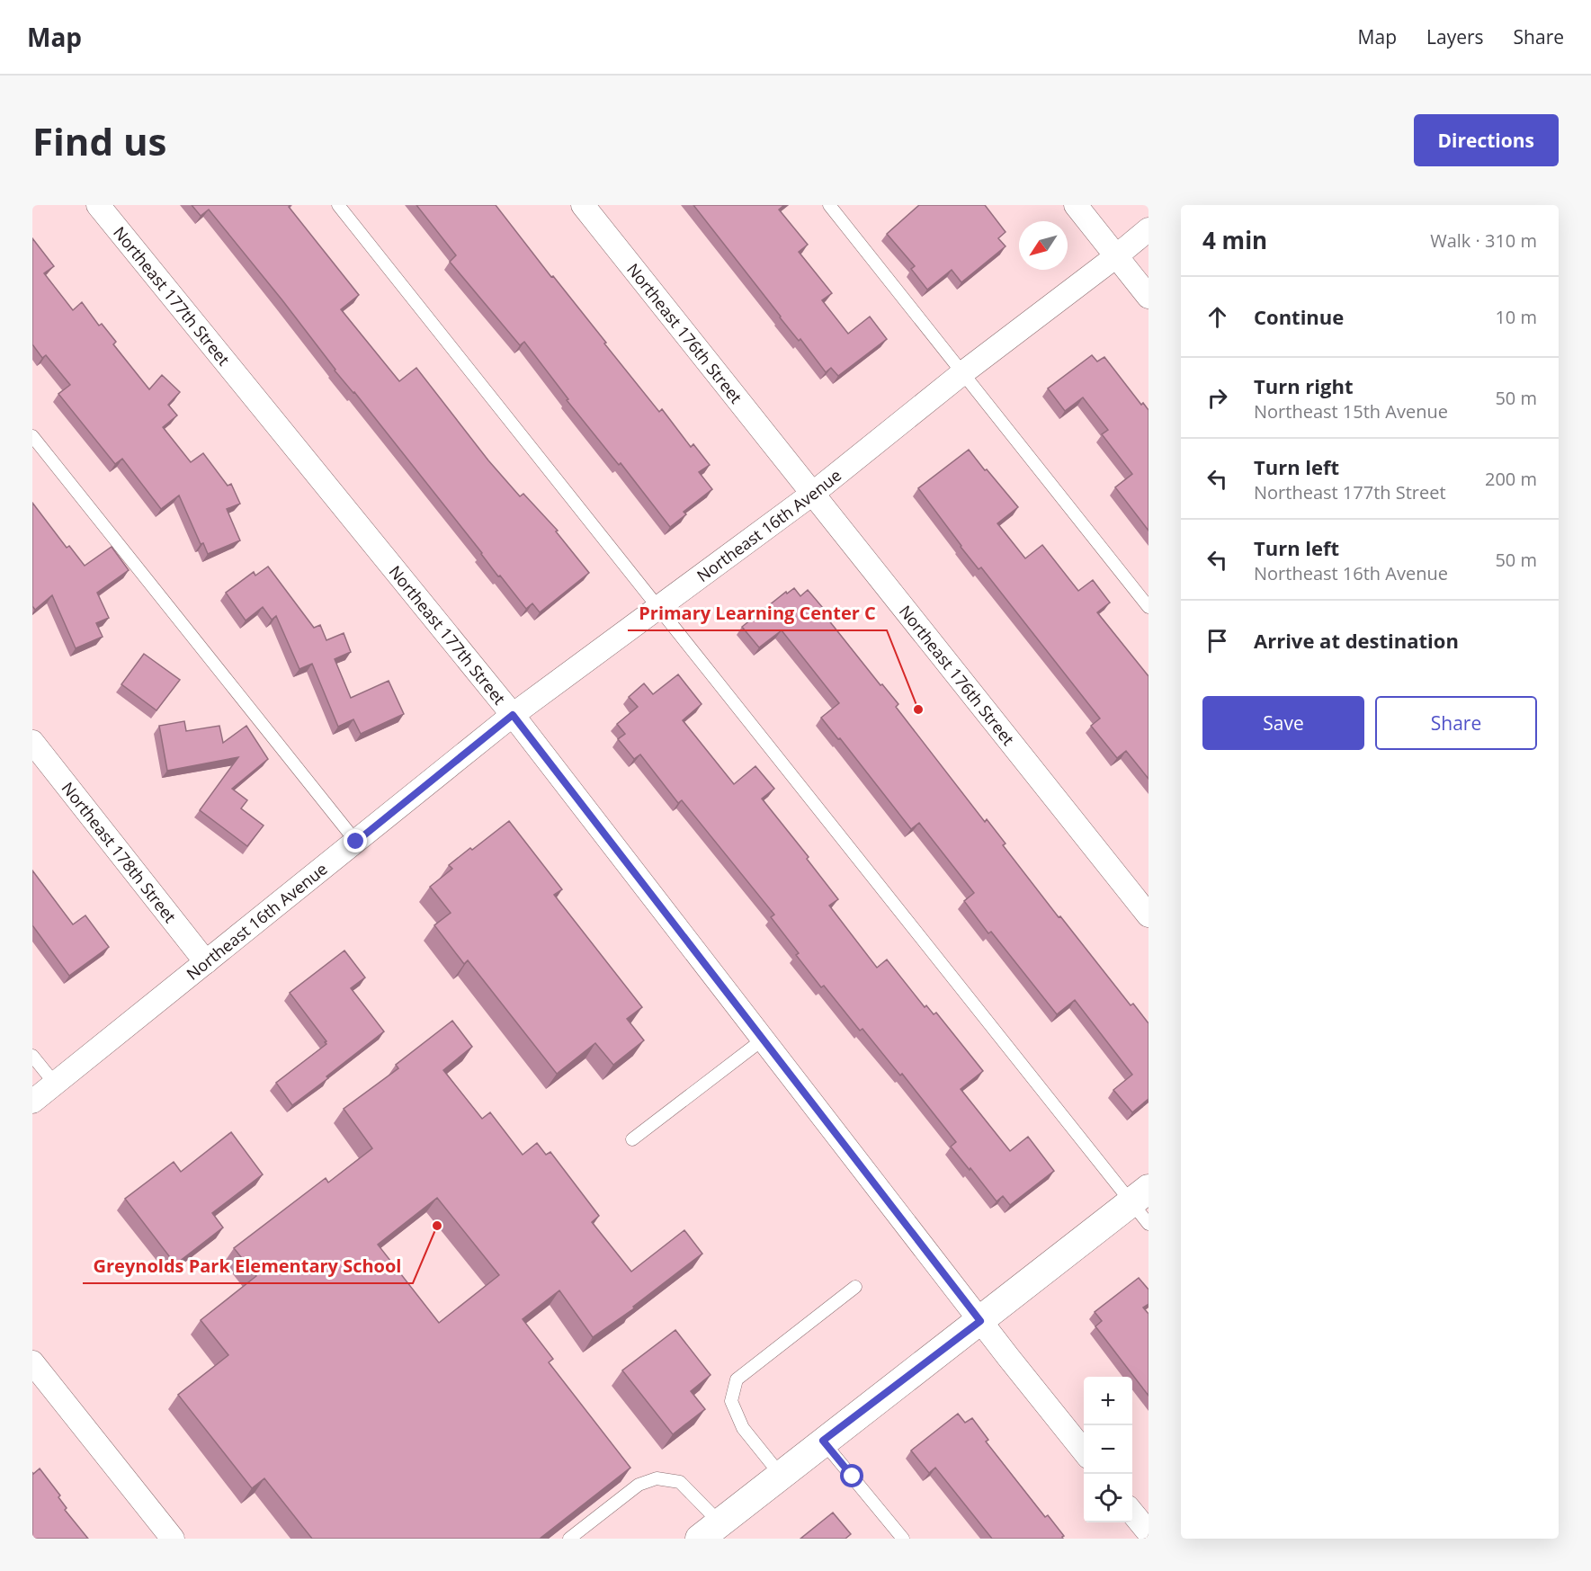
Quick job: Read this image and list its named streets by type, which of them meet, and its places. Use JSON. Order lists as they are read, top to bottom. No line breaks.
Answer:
{"streets":{"street":["Northeast 177th Street","Northeast 176th Street","Northeast 16th Avenue","Northeast 178th Street"]},"crossings":[["Northeast 177th Street","Northeast 16th Avenue"],["Northeast 176th Street","Northeast 16th Avenue"],["Northeast 16th Avenue","Northeast 178th Street"]],"places":["Primary Learning Center C","Greynolds Park Elementary School"],"north":"bottom left","page":{"header":"Map","nav":["Map","Layers","Share"],"buttons":["Directions",["Save","Share"]],"title":"Find us","heading":["4 min","Walk · 310 m"],"list":[["Continue","10 m"],["Turn right","Northeast 15th Avenue","50 m"],["Turn left","Northeast 177th Street","200 m"],["Turn left","Northeast 16th Avenue","50 m"],"Arrive at destination"],"map_buttons":["+","−"]}}
